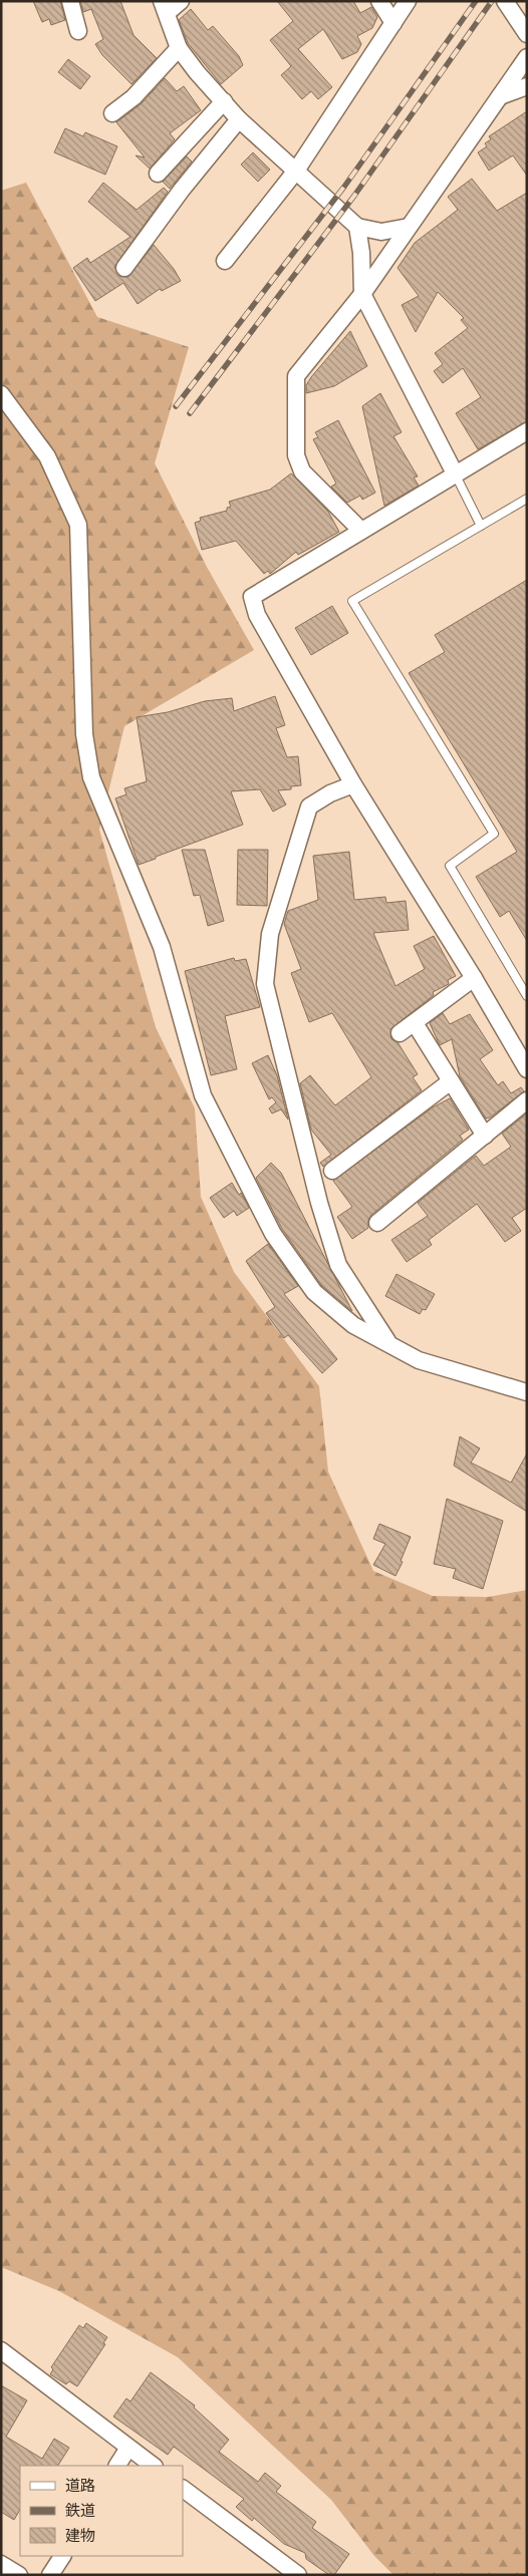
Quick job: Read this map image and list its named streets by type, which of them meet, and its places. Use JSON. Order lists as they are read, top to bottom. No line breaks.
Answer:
{"legend":["道路","鉄道","建物"]}
